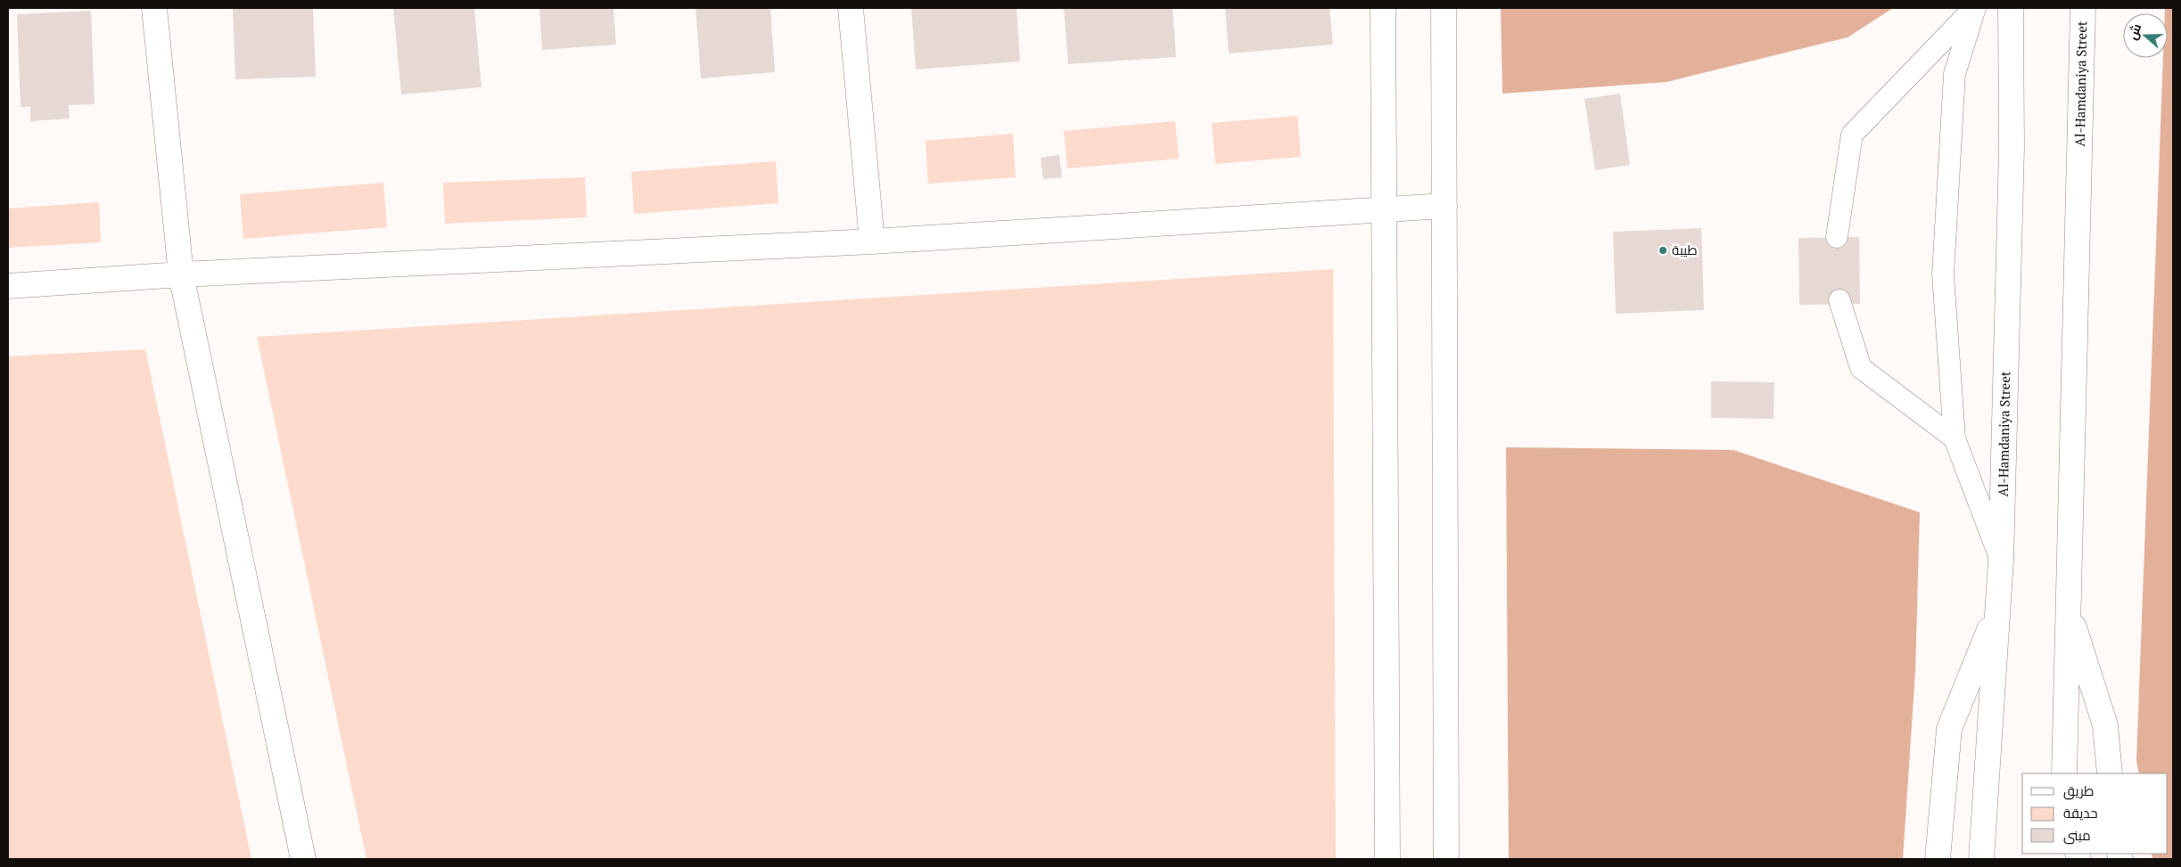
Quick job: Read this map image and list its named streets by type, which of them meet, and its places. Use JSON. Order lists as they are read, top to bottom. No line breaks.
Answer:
{"streets":{"main road":["Al-Hamdaniya Street"]},"places":["طيبة"],"legend":["طريق","حديقة","مبنى"],"north":"left"}
